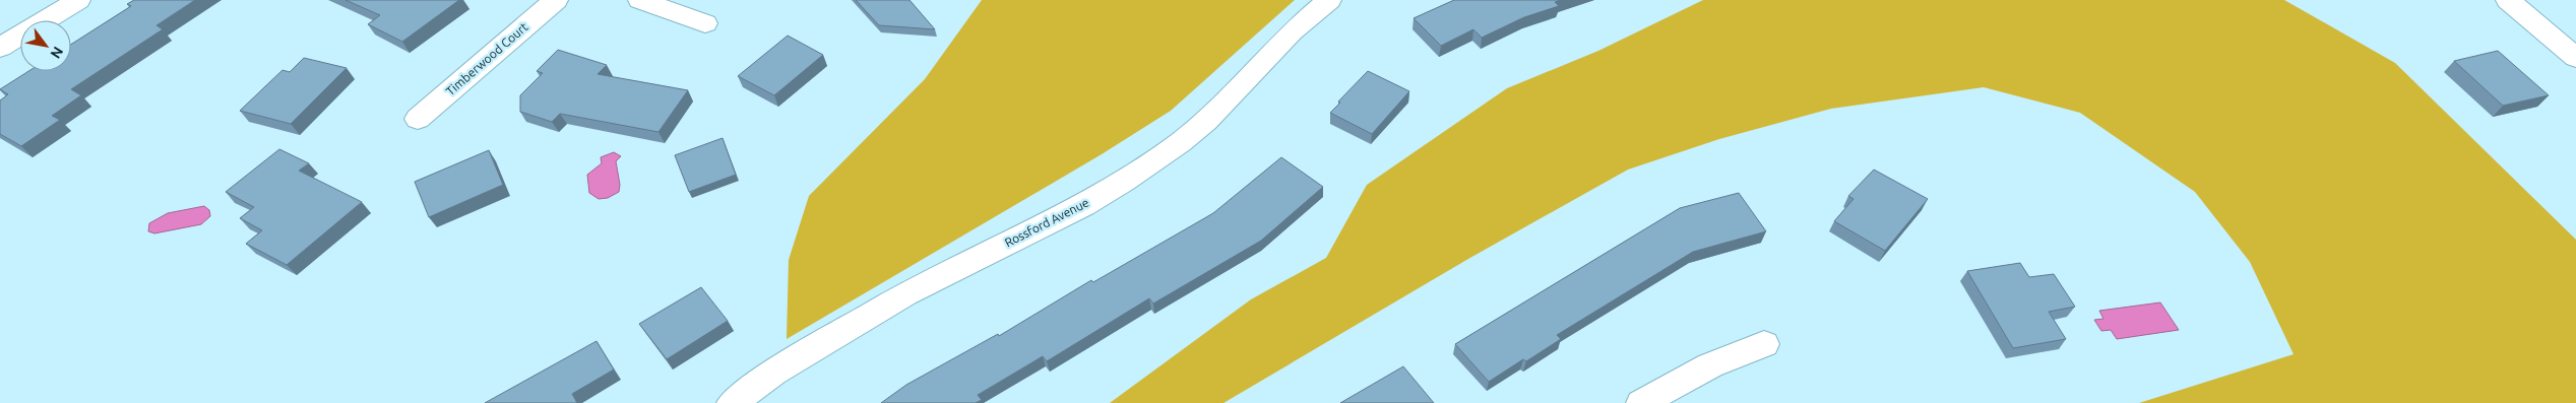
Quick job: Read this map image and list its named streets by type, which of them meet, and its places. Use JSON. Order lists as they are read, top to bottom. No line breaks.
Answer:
{"streets":{"street":["Timberwood Court","Rossford Avenue"]},"north":"bottom right"}
